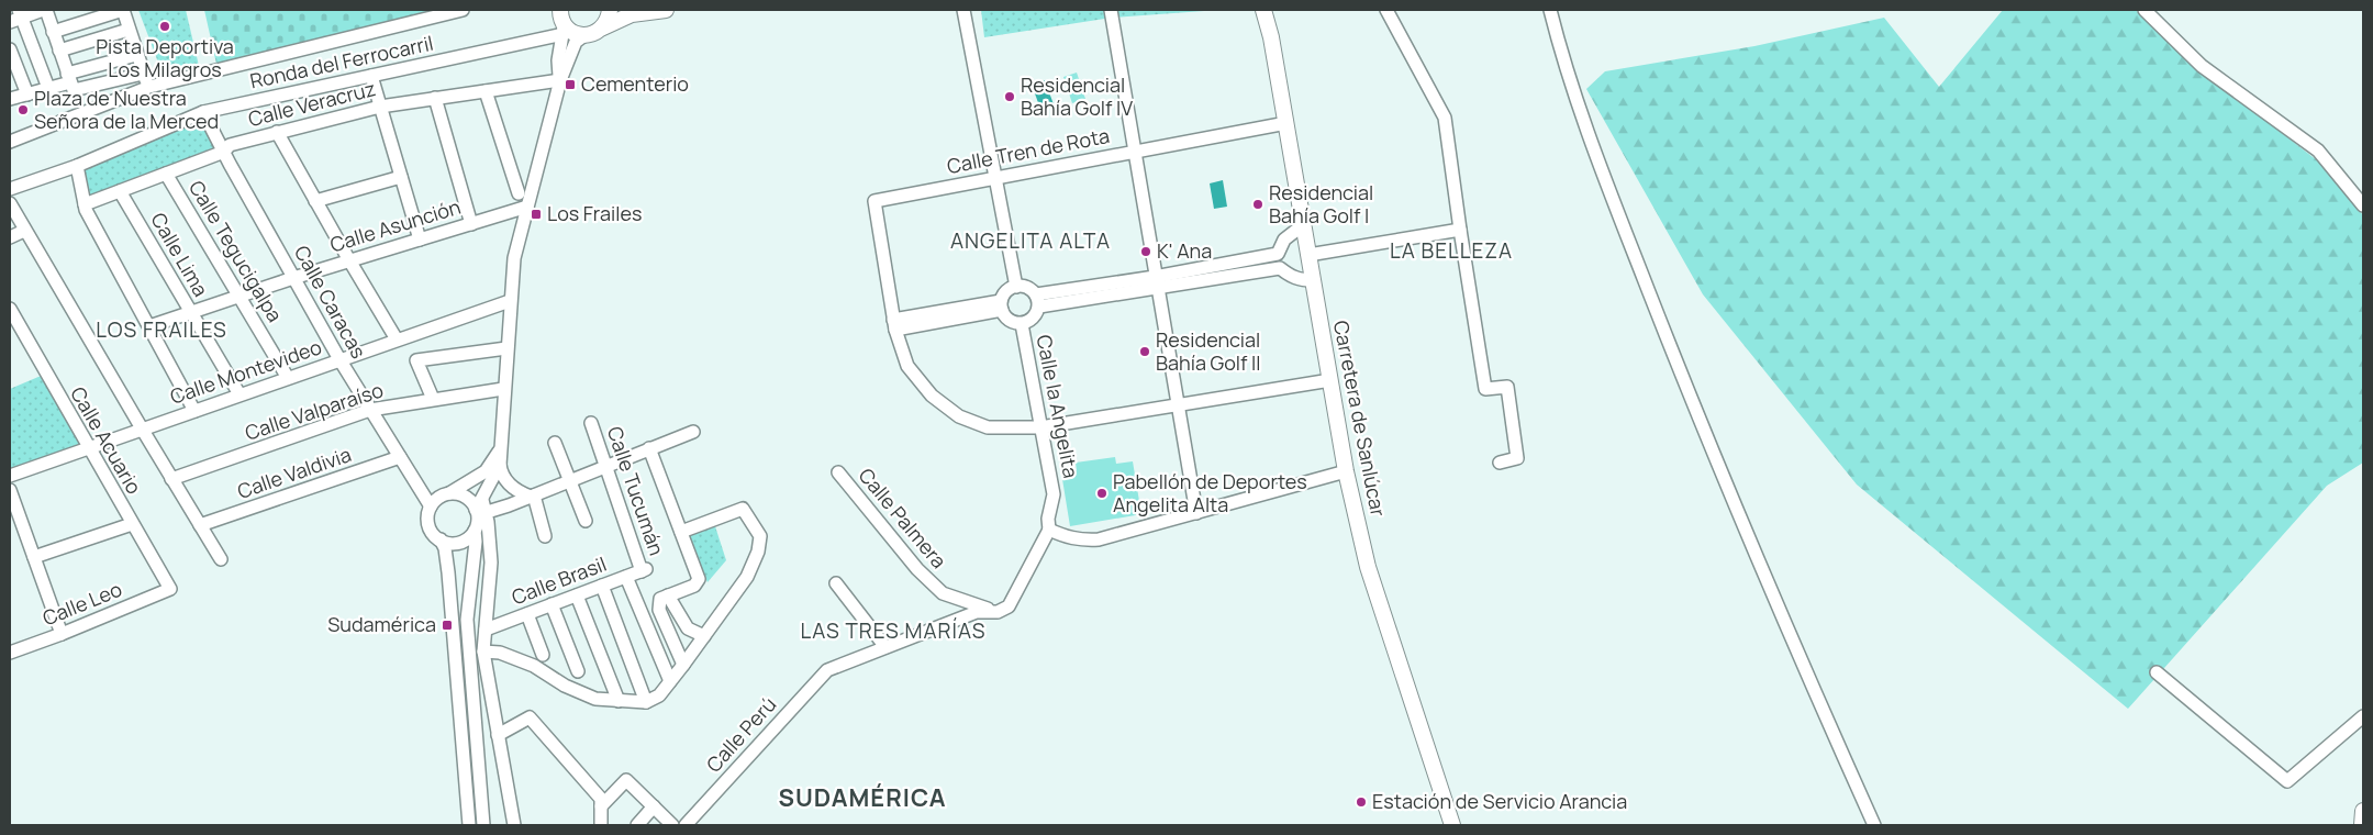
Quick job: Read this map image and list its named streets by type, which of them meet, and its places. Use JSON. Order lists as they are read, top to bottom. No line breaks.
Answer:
{"streets":{"main road":["Carretera de Sanlúcar"],"street":["Ronda del Ferrocarril","Calle Veracruz","Calle Tren de Rota","Calle Asunción","Calle Tegucigalpa","Calle Lima","Calle Caracas","Calle Montevideo","Calle la Angelita","Calle Valparaíso","Calle Acuario","Calle Valdivia","Calle Tucumán","Calle Palmera","Calle Brasil","Calle Leo","Calle Perú"]},"crossings":[["Ronda del Ferrocarril","Calle Caracas"],["Calle Veracruz","Calle Tegucigalpa"],["Calle Veracruz","Calle Lima"],["Calle Veracruz","Calle Caracas"],["Calle Tren de Rota","Carretera de Sanlúcar"],["Calle Asunción","Calle Tegucigalpa"],["Calle Asunción","Calle Lima"],["Calle Asunción","Calle Caracas"],["Calle Tegucigalpa","Calle Montevideo"],["Calle Lima","Calle Montevideo"],["Calle Caracas","Calle Montevideo"],["Calle Caracas","Calle Valparaíso"],["Calle Caracas","Calle Valdivia"],["Calle Montevideo","Calle Acuario"],["Calle Acuario","Calle Leo"],["Calle Tucumán","Calle Brasil"]],"districts":["ANGELITA ALTA","LA BELLEZA","LOS FRAILES","LAS TRES MARÍAS","SUDAMÉRICA"],"places":{"other":["Pista Deportiva Los Milagros","Residencial Bahía Golf IV","Plaza de Nuestra Señora de la Merced","Residencial Bahía Golf I","K' Ana","Residencial Bahía Golf II","Pabellón de Deportes Angelita Alta","Estación de Servicio Arancia"],"transit":["Cementerio","Los Frailes","Sudamérica"]}}
